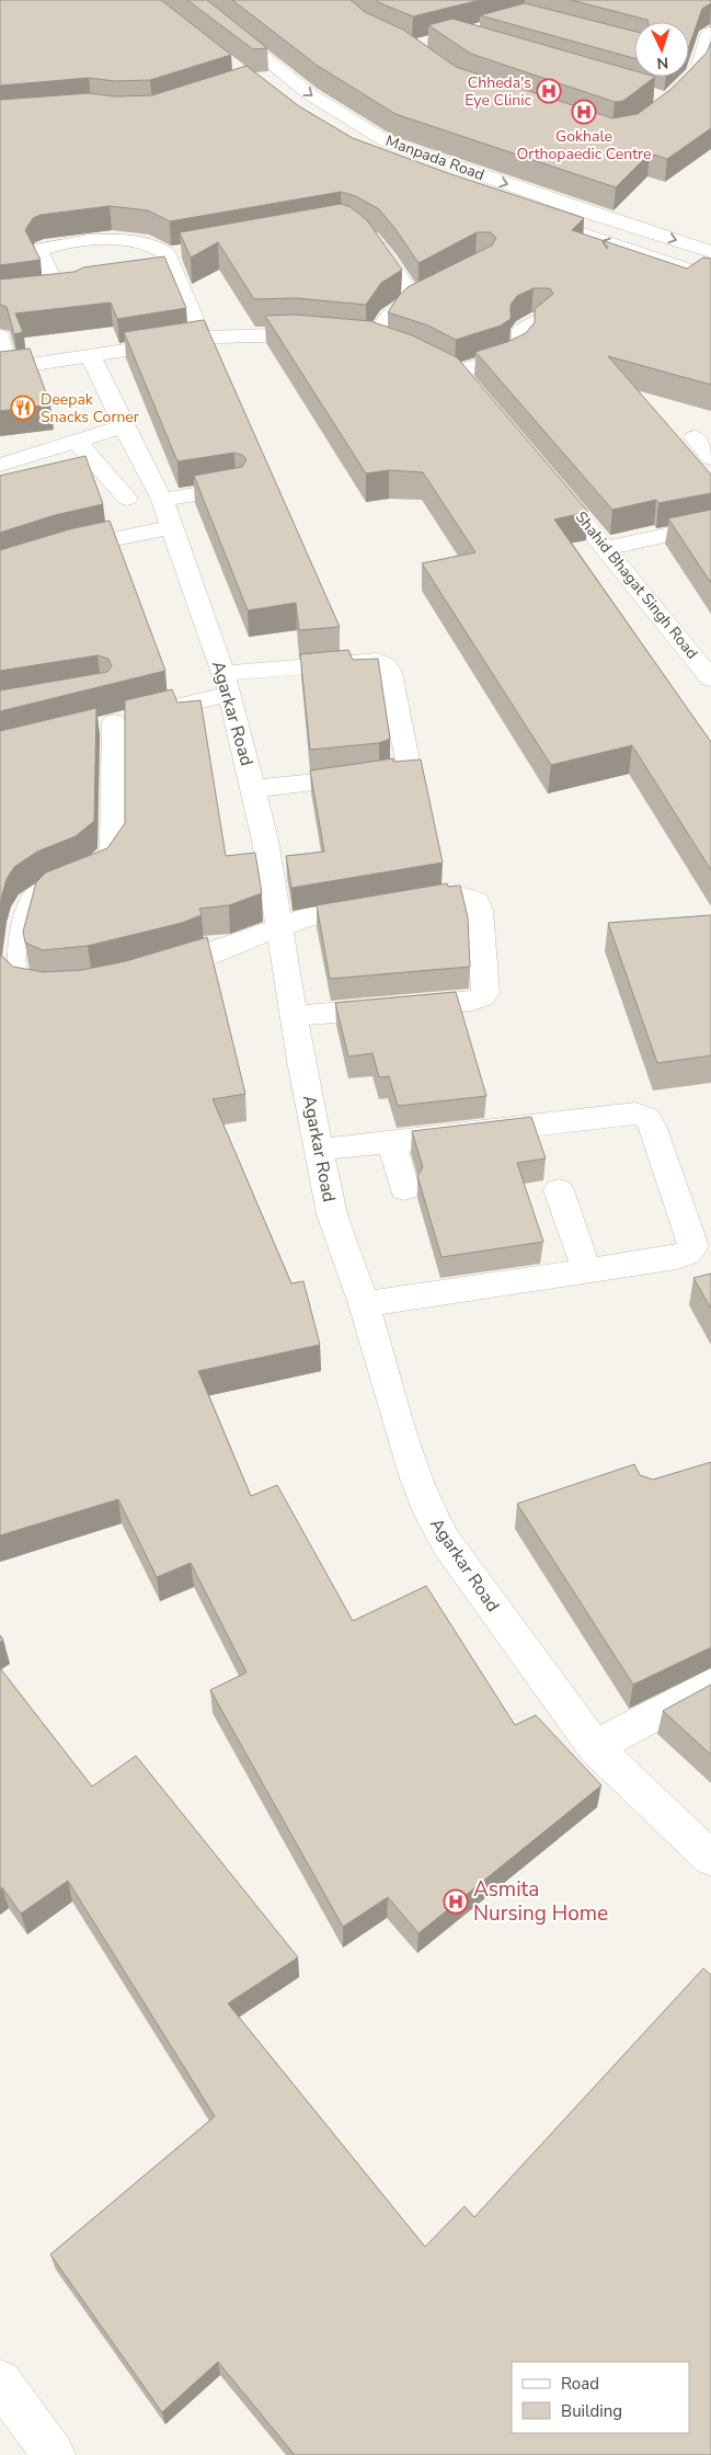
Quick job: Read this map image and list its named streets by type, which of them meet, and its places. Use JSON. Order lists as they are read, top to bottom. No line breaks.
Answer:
{"streets":{"street":["Manpada Road","Shahid Bhagat Singh Road","Agarkar Road"]},"places":{"hospital":["Chheda's Eye Clinic","Gokhale Orthopaedic Centre","Asmita Nursing Home"],"restaurant":["Deepak Snacks Corner"]},"legend":["Road","Building"],"north":"bottom"}
